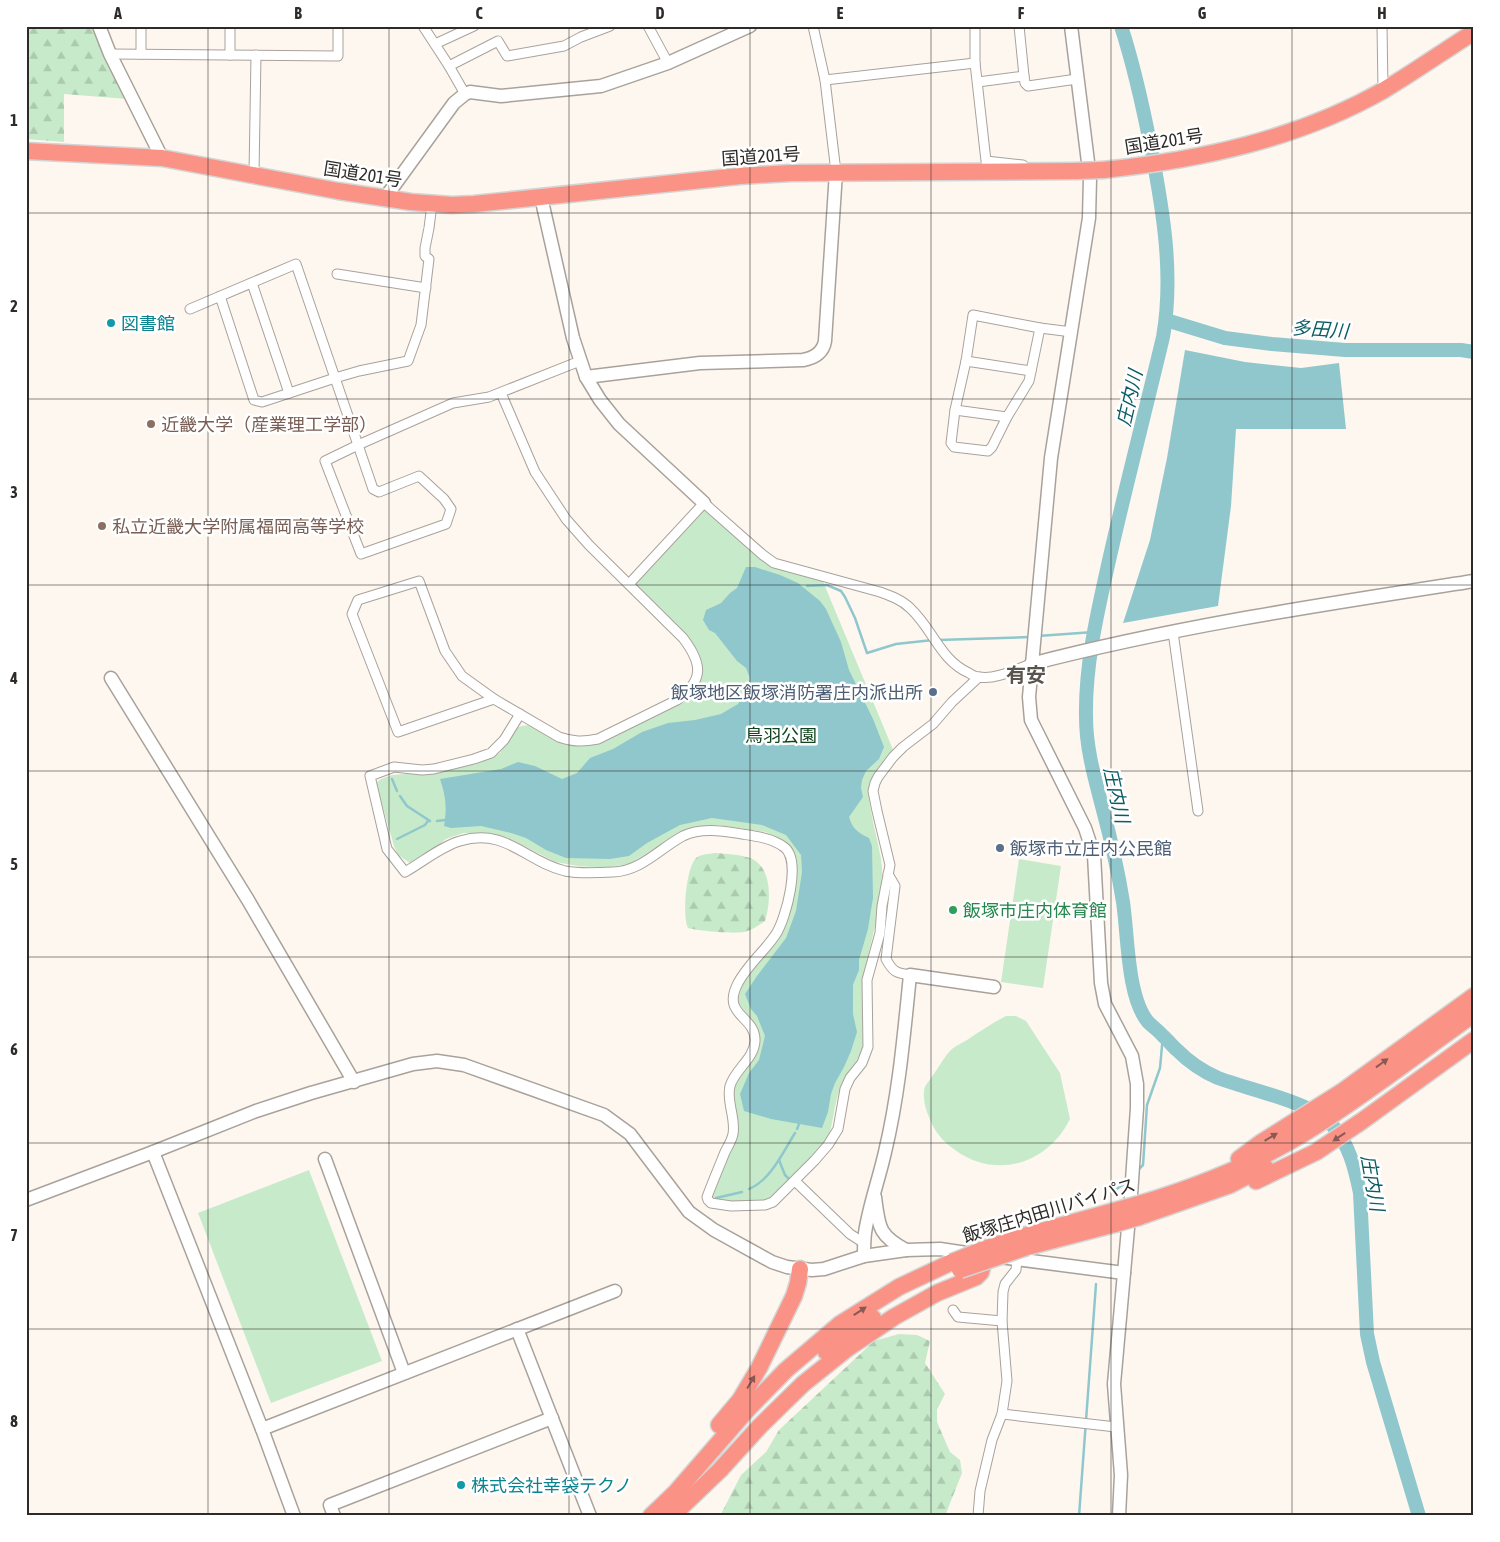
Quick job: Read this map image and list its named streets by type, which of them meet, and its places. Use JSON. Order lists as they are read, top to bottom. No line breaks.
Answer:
{"streets":{"highway":["国道201号","飯塚庄内田川バイパス"]},"districts":["有安"],"water":["多田川","庄内川"],"parks":["鳥羽公園"],"places":["図書館","近畿大学（産業理工学部）","私立近畿大学附属福岡高等学校","飯塚地区飯塚消防署庄内派出所","飯塚市立庄内公民館","飯塚市庄内体育館","株式会社幸袋テクノ"],"grid":{"columns":["A","B","C","D","E","F","G","H"],"rows":["1","2","3","4","5","6","7","8"]}}
